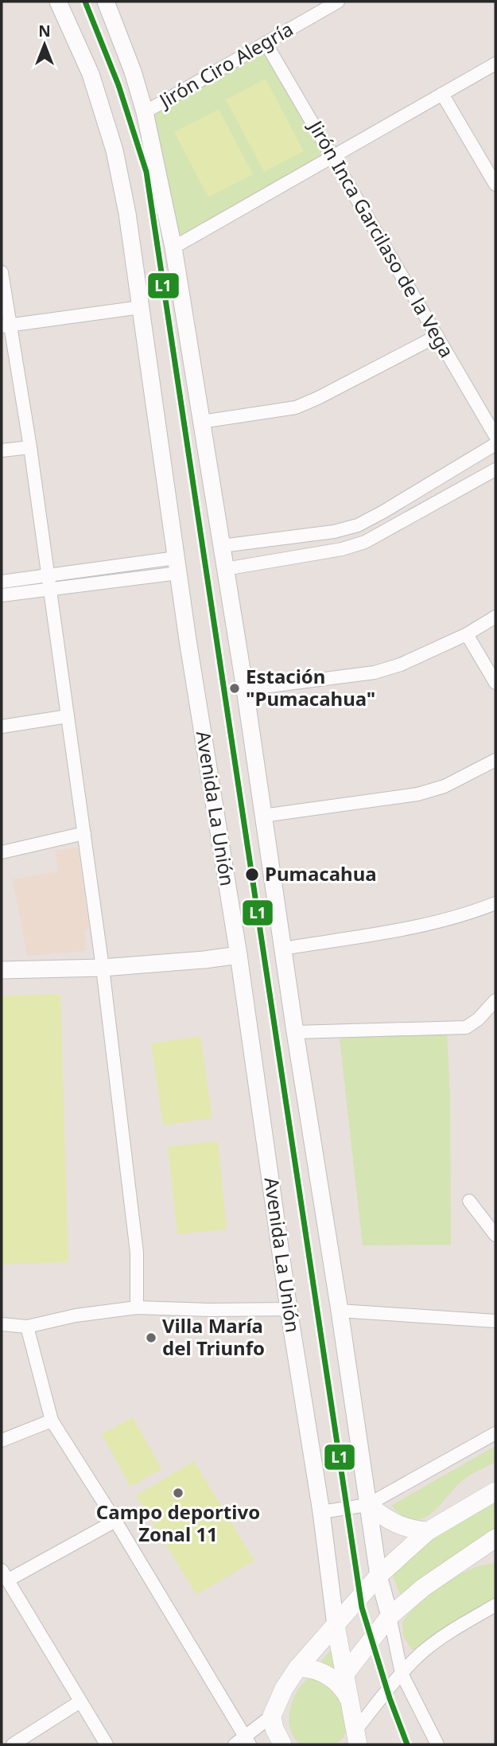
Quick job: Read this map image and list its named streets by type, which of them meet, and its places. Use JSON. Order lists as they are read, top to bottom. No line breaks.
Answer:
{"streets":{"street":["Jirón Ciro Alegría","Jirón Inca Garcilaso de la Vega","Avenida La Unión"]},"crossings":[["Jirón Ciro Alegría","Jirón Inca Garcilaso de la Vega"]],"places":["Estación \"Pumacahua\"","Pumacahua","Villa María del Triunfo","Campo deportivo Zonal 11"],"lines":["transit line L1"],"north":"top"}
